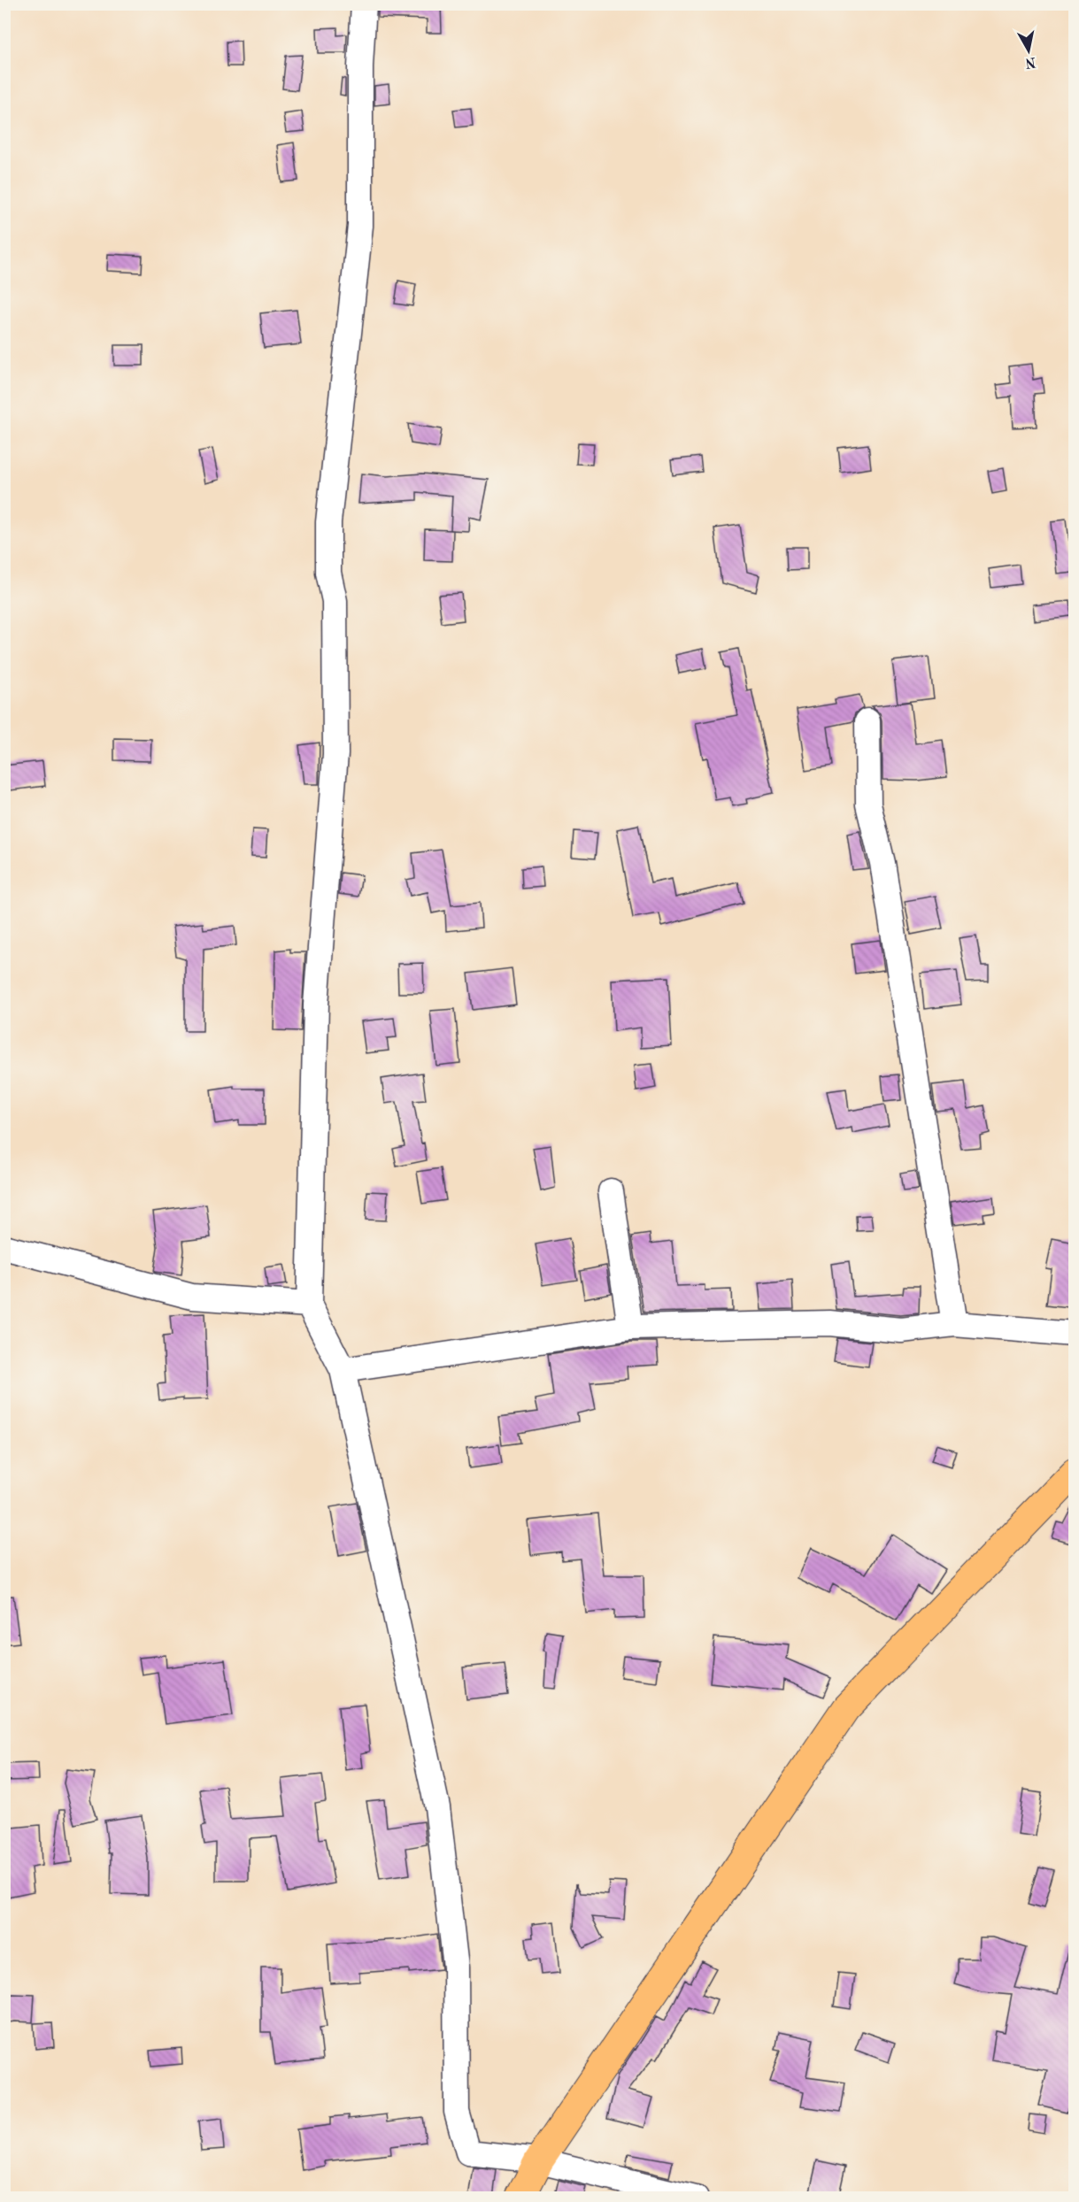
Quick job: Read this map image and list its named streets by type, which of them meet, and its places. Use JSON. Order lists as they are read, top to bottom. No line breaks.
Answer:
{"north":"bottom"}
